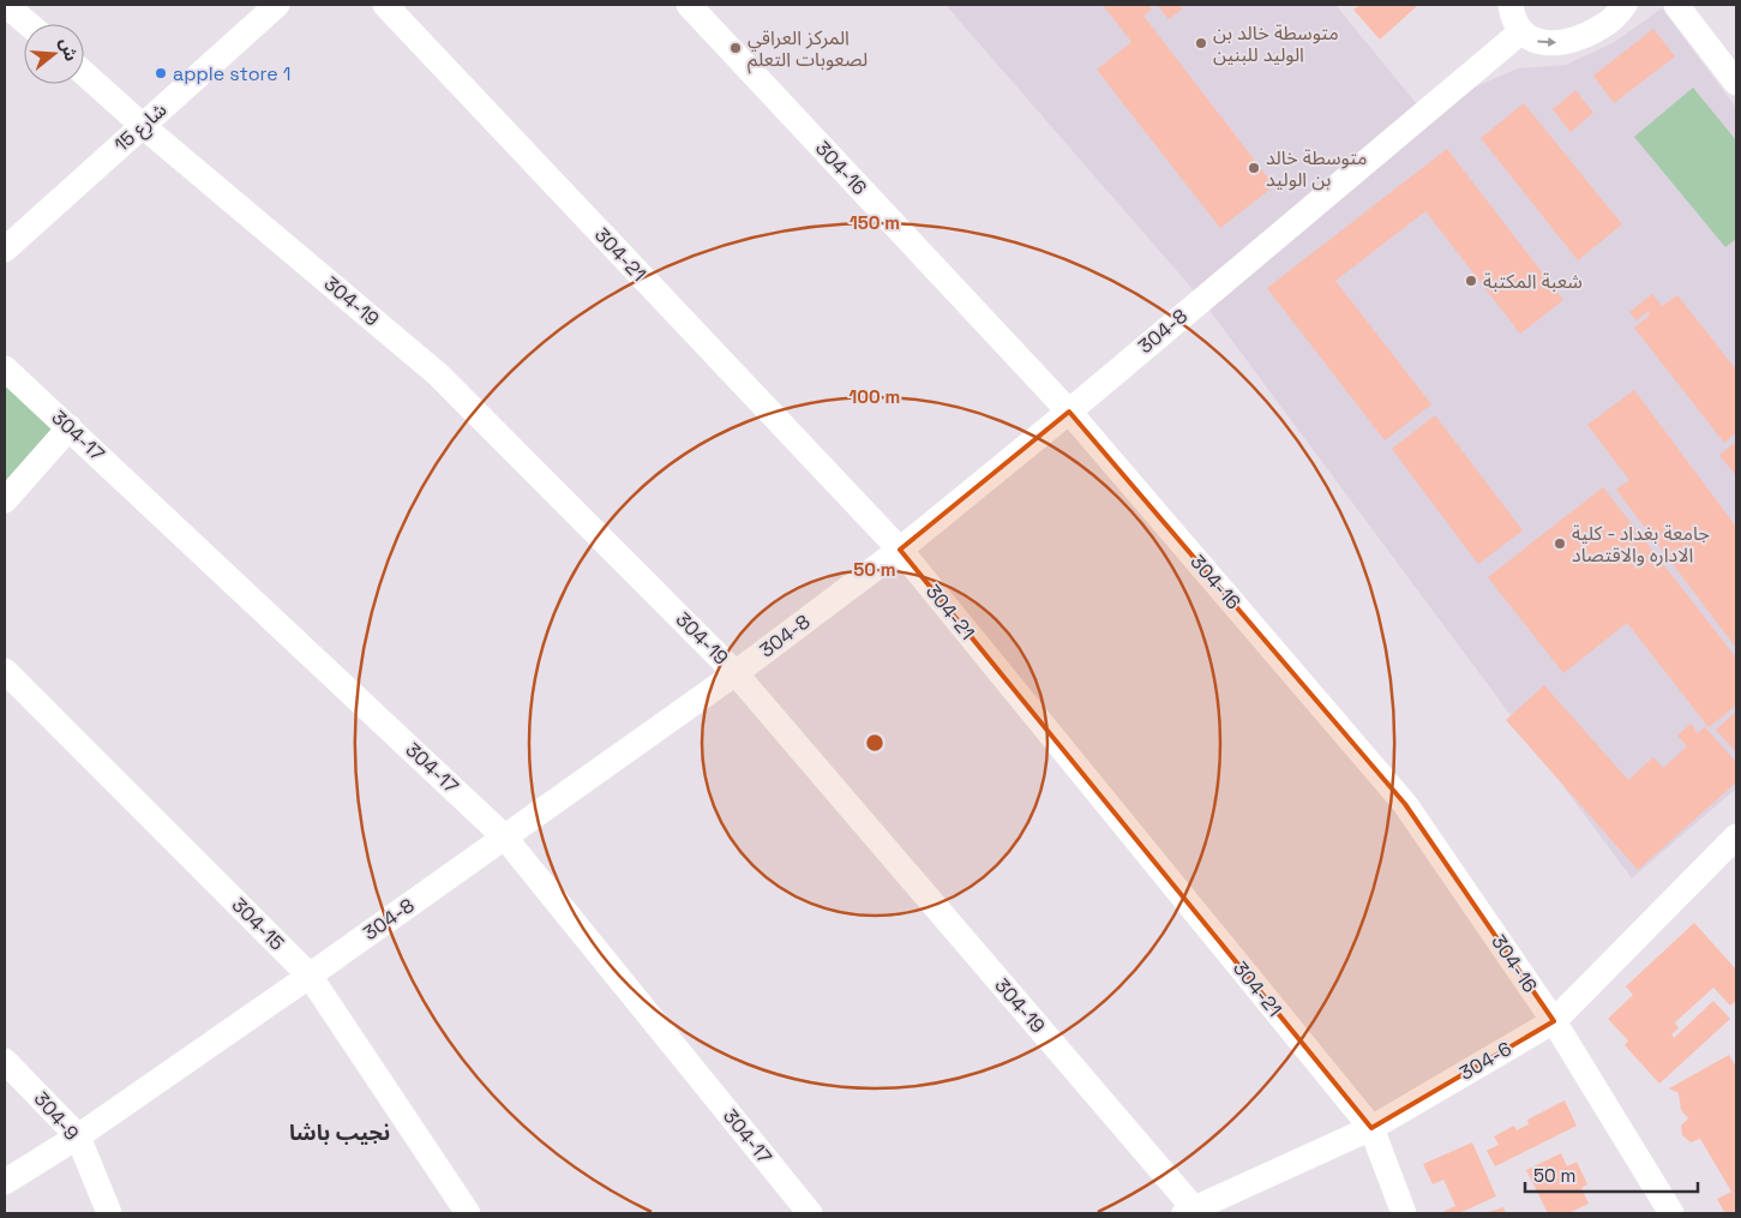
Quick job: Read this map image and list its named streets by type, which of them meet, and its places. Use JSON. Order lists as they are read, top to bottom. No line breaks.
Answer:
{"streets":{"street":["شارع 15","304-16","304-21","304-19","304-8","304-17","304-15","304-6","304-9"]},"crossings":[["شارع 15","304-19"],["304-16","304-8"],["304-16","304-6"],["304-21","304-8"],["304-21","304-6"],["304-19","304-8"],["304-19","304-6"],["304-8","304-17"],["304-8","304-15"],["304-8","304-9"]],"districts":["نجيب باشا"],"places":["متوسطة خالد بن الوليد للبنين","المركز العراقي لصعوبات التعلم","apple store 1","متوسطة خالد بن الوليد","شعبة المكتبة","جامعة بغداد - كلية الاداره والاقتصاد"],"scale_bar":"50 m","north":"right","rings":["150 m","100 m","50 m"]}
